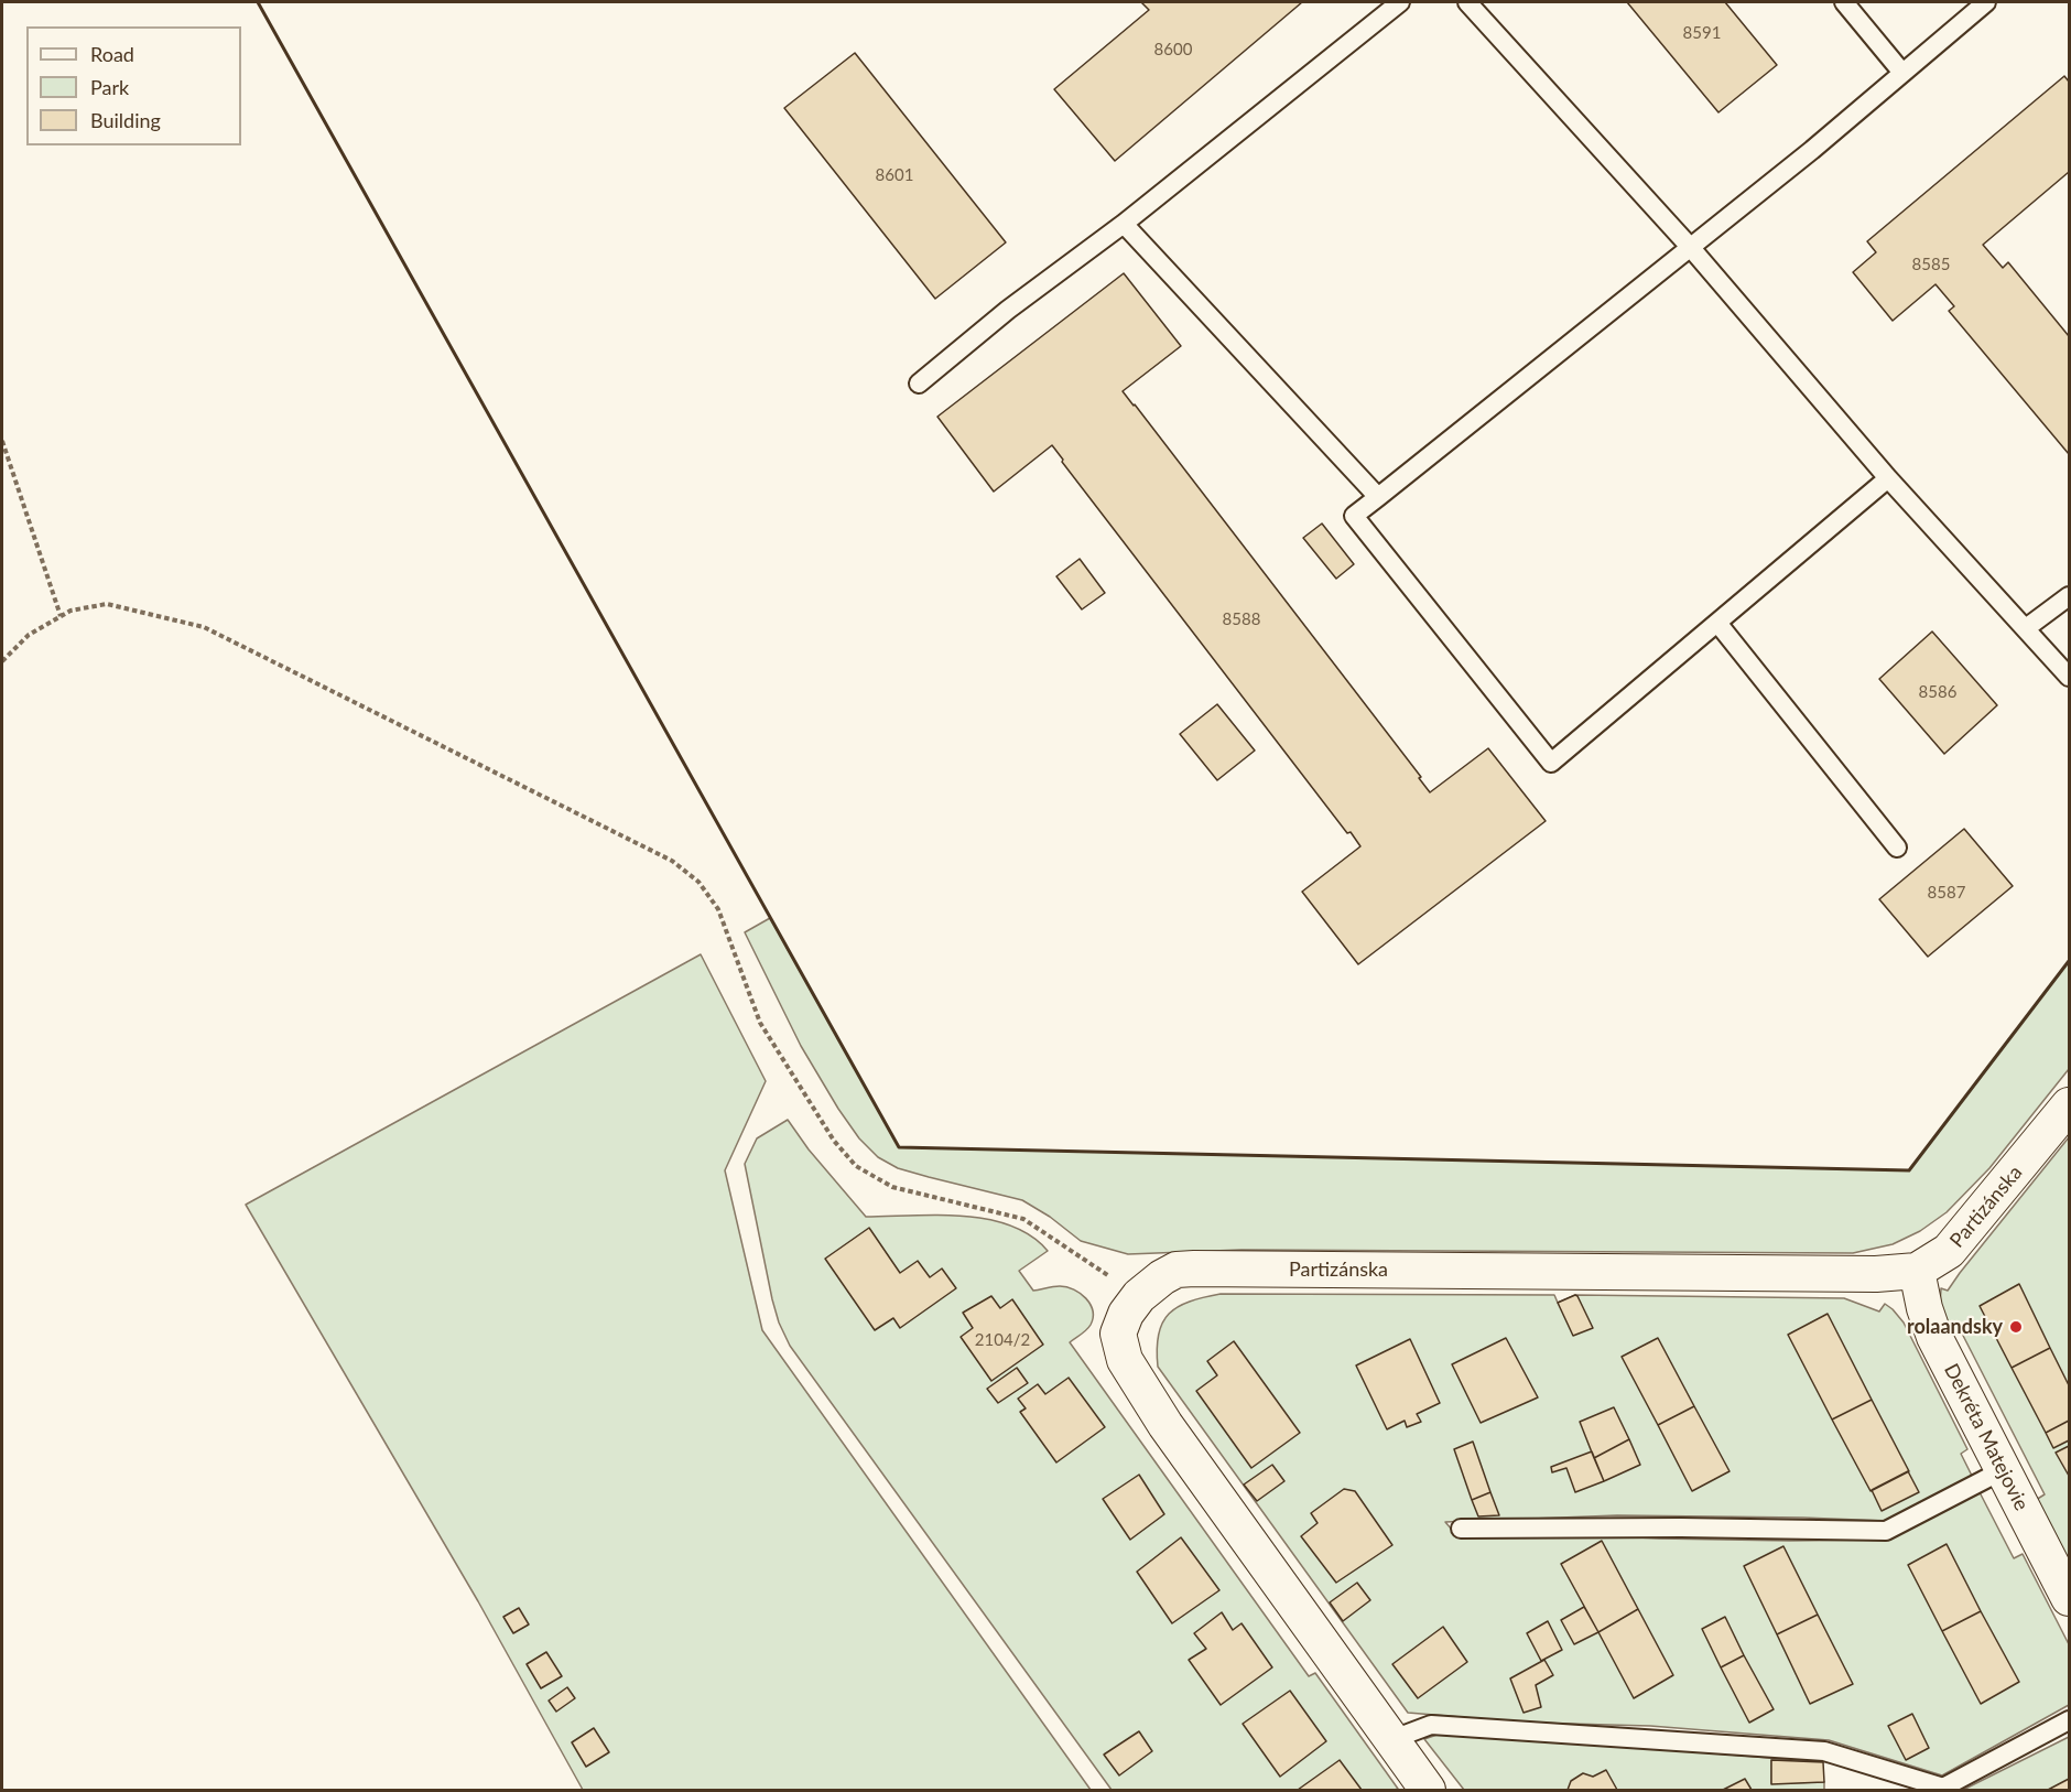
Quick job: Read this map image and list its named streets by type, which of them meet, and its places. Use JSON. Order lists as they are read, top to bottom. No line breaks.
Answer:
{"streets":{"street":["Partizánska","Dekréta Matejovie"]},"crossings":[["Partizánska","Dekréta Matejovie"]],"places":["rolaandsky"],"house_numbers":["8591","8600","8601","8585","8588","8586","8587","2104/2"],"legend":["Road","Park","Building"]}
